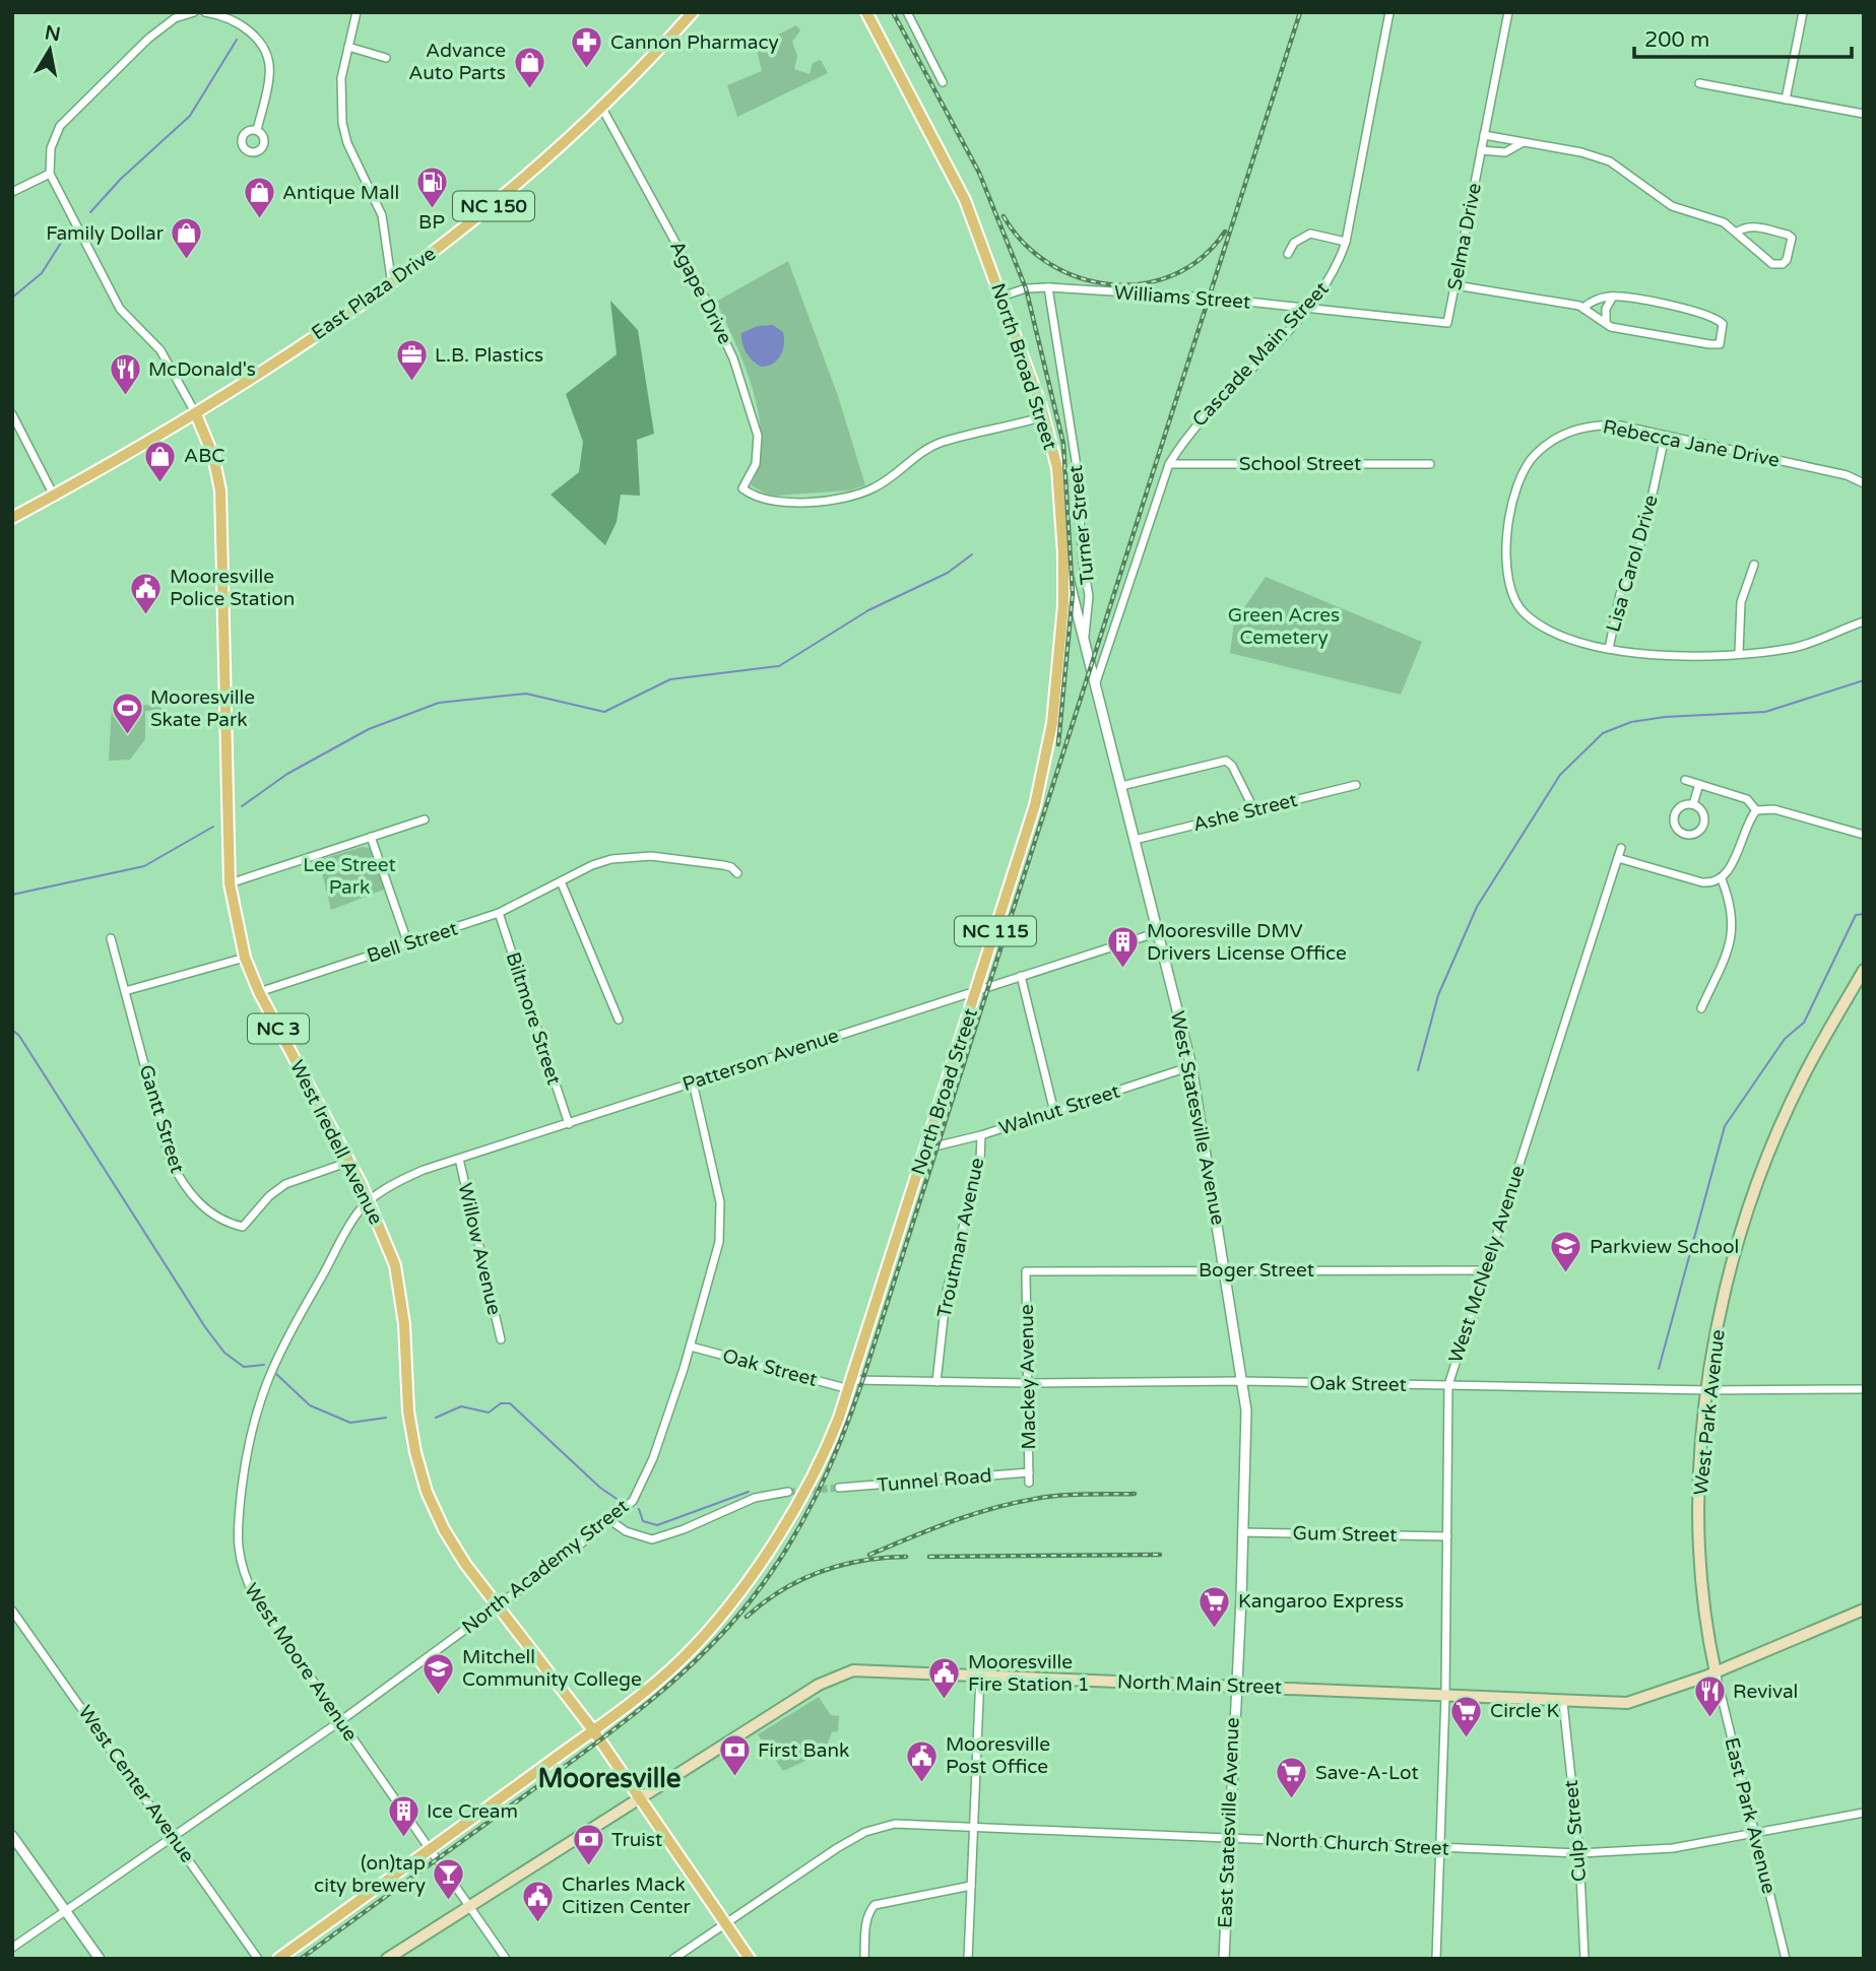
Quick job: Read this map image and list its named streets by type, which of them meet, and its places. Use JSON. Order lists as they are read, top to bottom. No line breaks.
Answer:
{"streets":{"main road":["NC 150","East Plaza Drive","North Broad Street","NC 115","NC 3","West Iredell Avenue","West Park Avenue","North Main Street"],"street":["Selma Drive","Agape Drive","Williams Street","Cascade Main Street","Rebecca Jane Drive","School Street","Turner Street","Lisa Carol Drive","Ashe Street","Bell Street","Biltmore Street","Patterson Avenue","Walnut Street","West Statesville Avenue","Gantt Street","Troutman Avenue","Willow Avenue","West McNeely Avenue","Boger Street","Oak Street","Mackey Avenue","Tunnel Road","Gum Street","North Academy Street","West Moore Avenue","West Center Avenue","East Park Avenue","East Statesville Avenue","Culp Street","North Church Street"]},"crossings":[["Selma Drive","Williams Street"],["Agape Drive","East Plaza Drive"],["Agape Drive","North Broad Street"],["East Plaza Drive","West Iredell Avenue"],["Williams Street","Cascade Main Street"],["Williams Street","North Broad Street"],["Williams Street","Turner Street"],["Cascade Main Street","School Street"],["Cascade Main Street","West Statesville Avenue"],["North Broad Street","Patterson Avenue"],["North Broad Street","Walnut Street"],["North Broad Street","West Statesville Avenue"],["North Broad Street","West Iredell Avenue"],["North Broad Street","Oak Street"],["North Broad Street","West Moore Avenue"],["Rebecca Jane Drive","Lisa Carol Drive"],["Turner Street","West Statesville Avenue"],["Ashe Street","West Statesville Avenue"],["Bell Street","Biltmore Street"],["Bell Street","West Iredell Avenue"],["Biltmore Street","Patterson Avenue"],["NC 3","West Iredell Avenue"],["NC 3","North Main Street"],["NC 3","North Church Street"],["Patterson Avenue","West Statesville Avenue"],["Patterson Avenue","West Iredell Avenue"],["Patterson Avenue","Willow Avenue"],["Patterson Avenue","North Academy Street"],["Patterson Avenue","West Moore Avenue"],["Walnut Street","West Statesville Avenue"],["Walnut Street","Troutman Avenue"],["West Statesville Avenue","Boger Street"],["West Statesville Avenue","Oak Street"],["West Statesville Avenue","Gum Street"],["West Statesville Avenue","North Main Street"],["West Statesville Avenue","East Statesville Avenue"],["Gantt Street","West Iredell Avenue"],["West Iredell Avenue","North Academy Street"],["West Iredell Avenue","West Moore Avenue"],["West Iredell Avenue","North Main Street"],["Troutman Avenue","Oak Street"],["West McNeely Avenue","Boger Street"],["West McNeely Avenue","Oak Street"],["West McNeely Avenue","Gum Street"],["West McNeely Avenue","North Main Street"],["West McNeely Avenue","North Church Street"],["Boger Street","Mackey Avenue"],["Oak Street","Mackey Avenue"],["Oak Street","West Park Avenue"],["Oak Street","North Academy Street"],["Mackey Avenue","Tunnel Road"],["West Park Avenue","North Main Street"],["West Park Avenue","East Park Avenue"],["North Academy Street","West Moore Avenue"],["North Academy Street","West Center Avenue"],["West Moore Avenue","North Main Street"],["North Main Street","East Park Avenue"],["North Main Street","East Statesville Avenue"],["North Main Street","Culp Street"],["East Park Avenue","North Church Street"],["East Statesville Avenue","North Church Street"],["Culp Street","North Church Street"]],"districts":["Mooresville"],"parks":["Green Acres Cemetery","Lee Street Park"],"places":{"pharmacy":["Cannon Pharmacy"],"shop":["Advance Auto Parts","Antique Mall","Family Dollar","ABC"],"fuel station":["BP"],"office":["L.B. Plastics"],"restaurant":["McDonald's","Revival"],"public building":["Mooresville Police Station","Mooresville Fire Station 1","Mooresville Post Office","Charles Mack Citizen Center"],"sports":["Mooresville Skate Park"],"building":["Mooresville DMV Drivers License Office","Ice Cream"],"school or university":["Parkview School","Mitchell Community College"],"supermarket":["Kangaroo Express","Circle K","Save-A-Lot"],"bank":["First Bank","Truist"],"bar":["(on)tap city brewery"]},"scale_bar":"200 m","north":"top"}
